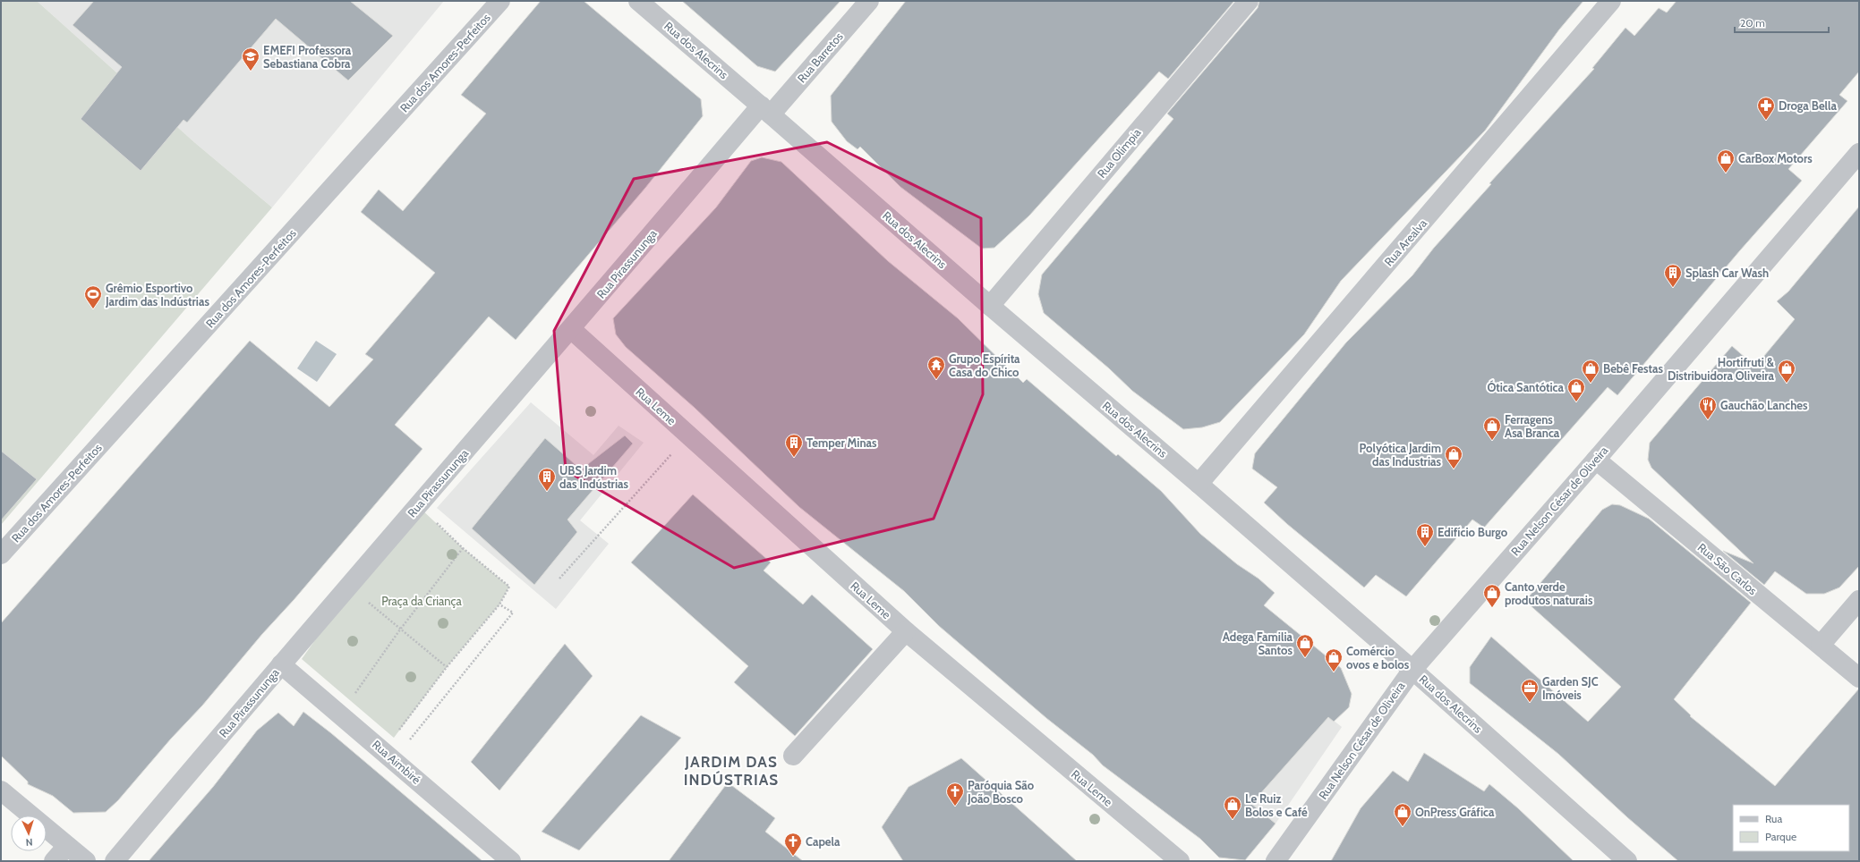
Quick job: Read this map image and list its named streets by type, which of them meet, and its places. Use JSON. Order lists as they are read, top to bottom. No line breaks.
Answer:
{"streets":{"street":["Rua dos Alecrins","Rua Barretos","Rua dos Amores-Perfeitos","Rua Olímpia","Rua Arealva","Rua Pirassununga","Rua Leme","Rua Nelson César de Oliveira","Rua São Carlos","Rua Aimbiré"]},"crossings":[["Rua dos Alecrins","Rua Barretos"],["Rua dos Alecrins","Rua Olímpia"],["Rua dos Alecrins","Rua Arealva"],["Rua dos Alecrins","Rua Pirassununga"],["Rua dos Alecrins","Rua Nelson César de Oliveira"],["Rua Barretos","Rua Pirassununga"],["Rua Pirassununga","Rua Leme"],["Rua Pirassununga","Rua Aimbiré"],["Rua Nelson César de Oliveira","Rua São Carlos"]],"districts":["JARDIM DAS INDÚSTRIAS"],"parks":["Praça da Criança"],"places":{"school or university":["EMEFI Professora Sebastiana Cobra"],"pharmacy":["Droga Bella"],"shop":["CarBox Motors","Bebê Festas","Hortifruti & Distribuidora Oliveira","Ótica Santótica","Ferragens Asa Branca","Polyótica Jardim das Industrias","Canto verde produtos naturais","Adega Familia Santos","Comércio ovos e bolos","Le Ruiz Bolos e Café","OnPress Gráfica"],"building":["Splash Car Wash","Temper Minas","UBS Jardim das Indústrias","Edifício Burgo"],"sports":["Grêmio Esportivo Jardim das Indústrias"],"temple":["Grupo Espírita Casa do Chico"],"restaurant":["Gauchão Lanches"],"office":["Garden SJC Imóveis"],"church":["Paróquia São João Bosco","Capela"]},"legend":["Rua","Parque"],"scale_bar":"20 m","north":"bottom"}
